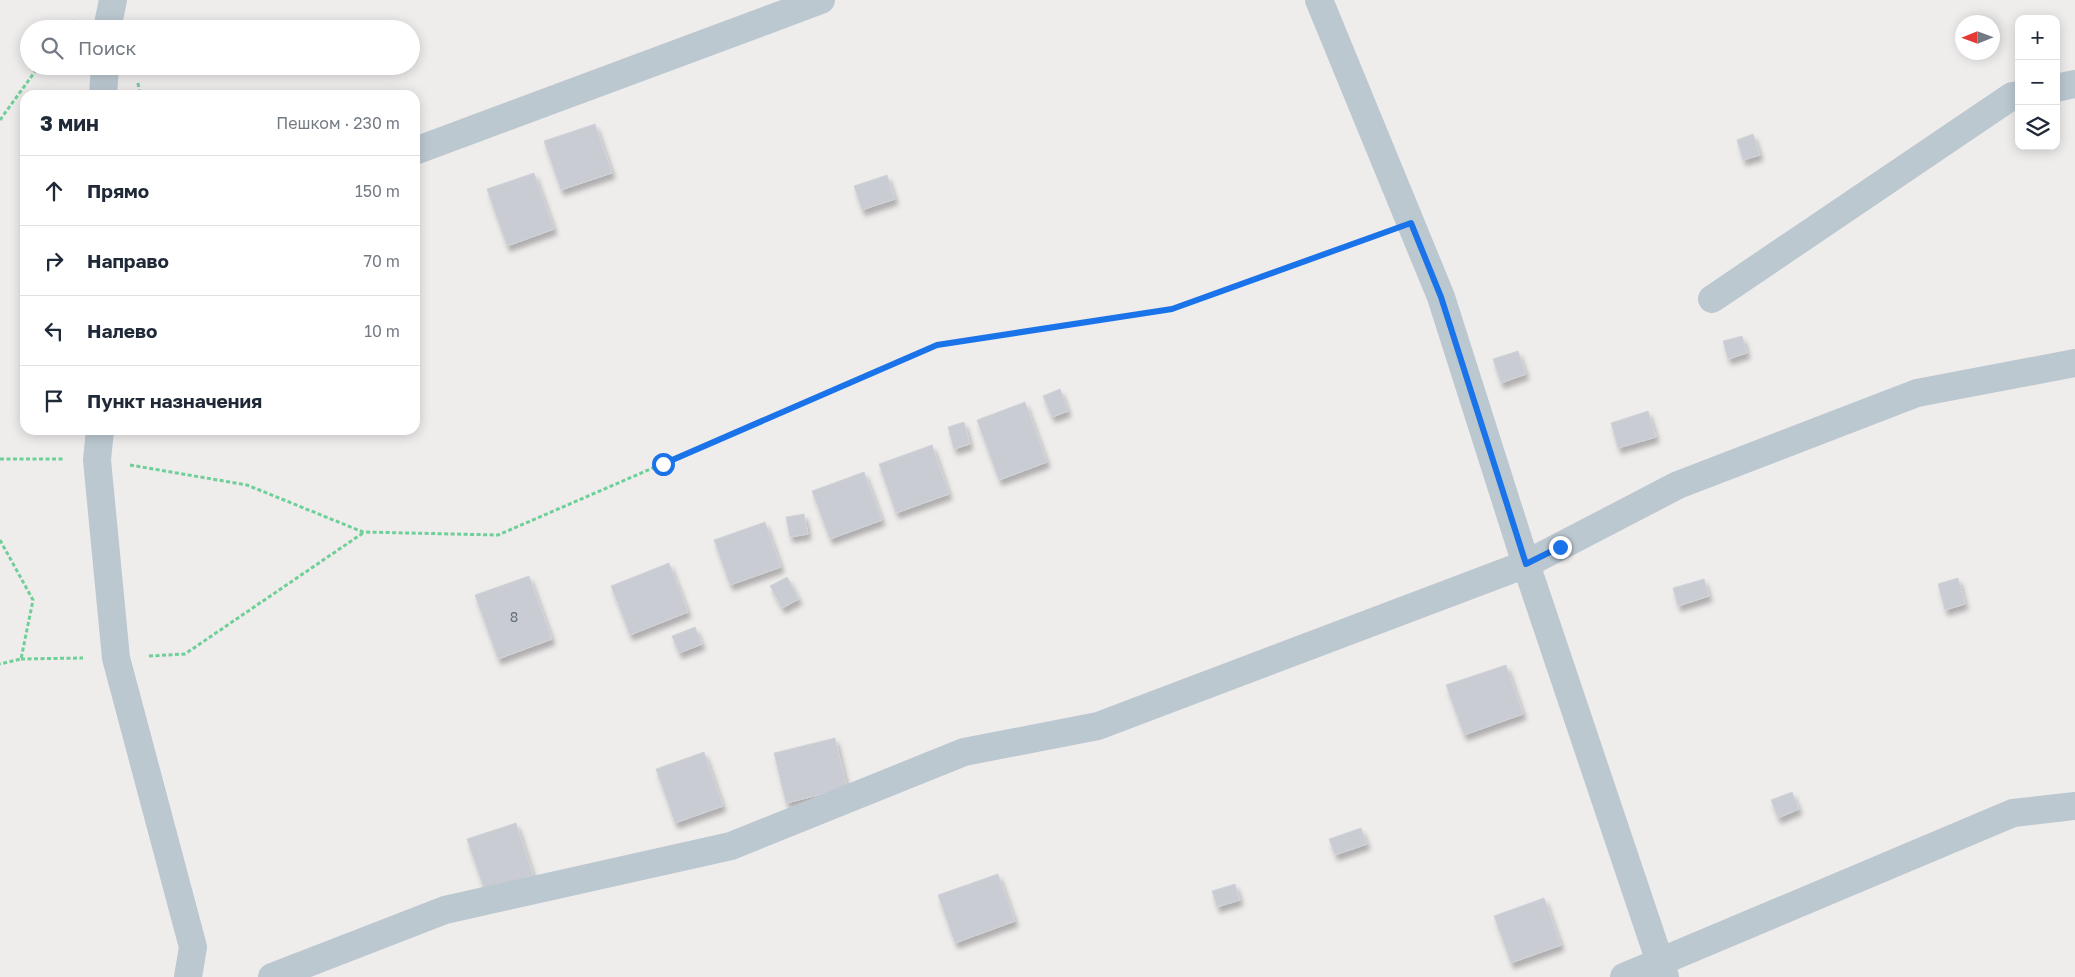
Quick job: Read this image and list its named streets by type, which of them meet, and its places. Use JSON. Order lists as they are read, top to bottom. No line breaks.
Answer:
{"house_numbers":["8"],"north":"left","page":{"map_buttons":["+","−"],"search":"Поиск","heading":["3 мин","Пешком · 230 m"],"list":[["Прямо","150 m"],["Направо","70 m"],["Налево","10 m"],"Пункт назначения"]}}
